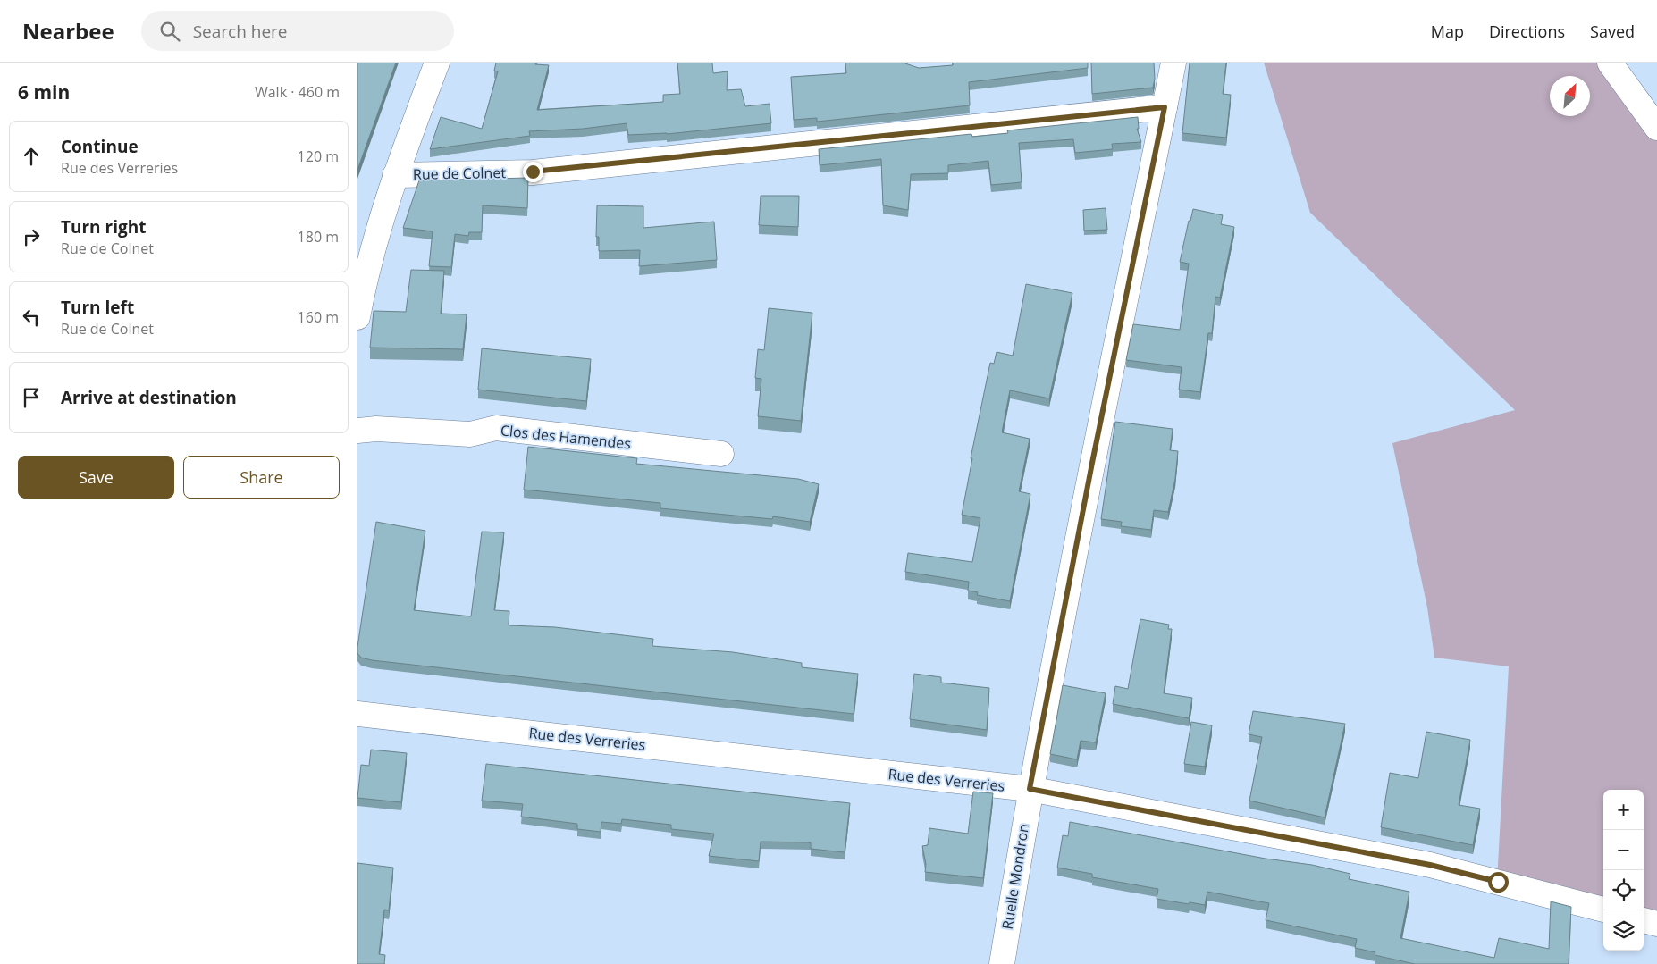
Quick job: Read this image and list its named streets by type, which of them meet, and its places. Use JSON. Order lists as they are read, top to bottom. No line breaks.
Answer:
{"streets":{"street":["Rue de Colnet","Clos des Hamendes","Rue des Verreries","Ruelle Mondron"]},"crossings":[["Rue des Verreries","Ruelle Mondron"]],"north":"top right","page":{"header":"Nearbee","search":"Search here","nav":["Map","Directions","Saved"],"heading":["6 min","Walk · 460 m"],"list":[["Continue","Rue des Verreries","120 m"],["Turn right","Rue de Colnet","180 m"],["Turn left","Rue de Colnet","160 m"],"Arrive at destination"],"buttons":["Save","Share"],"map_buttons":["+","−"]}}
